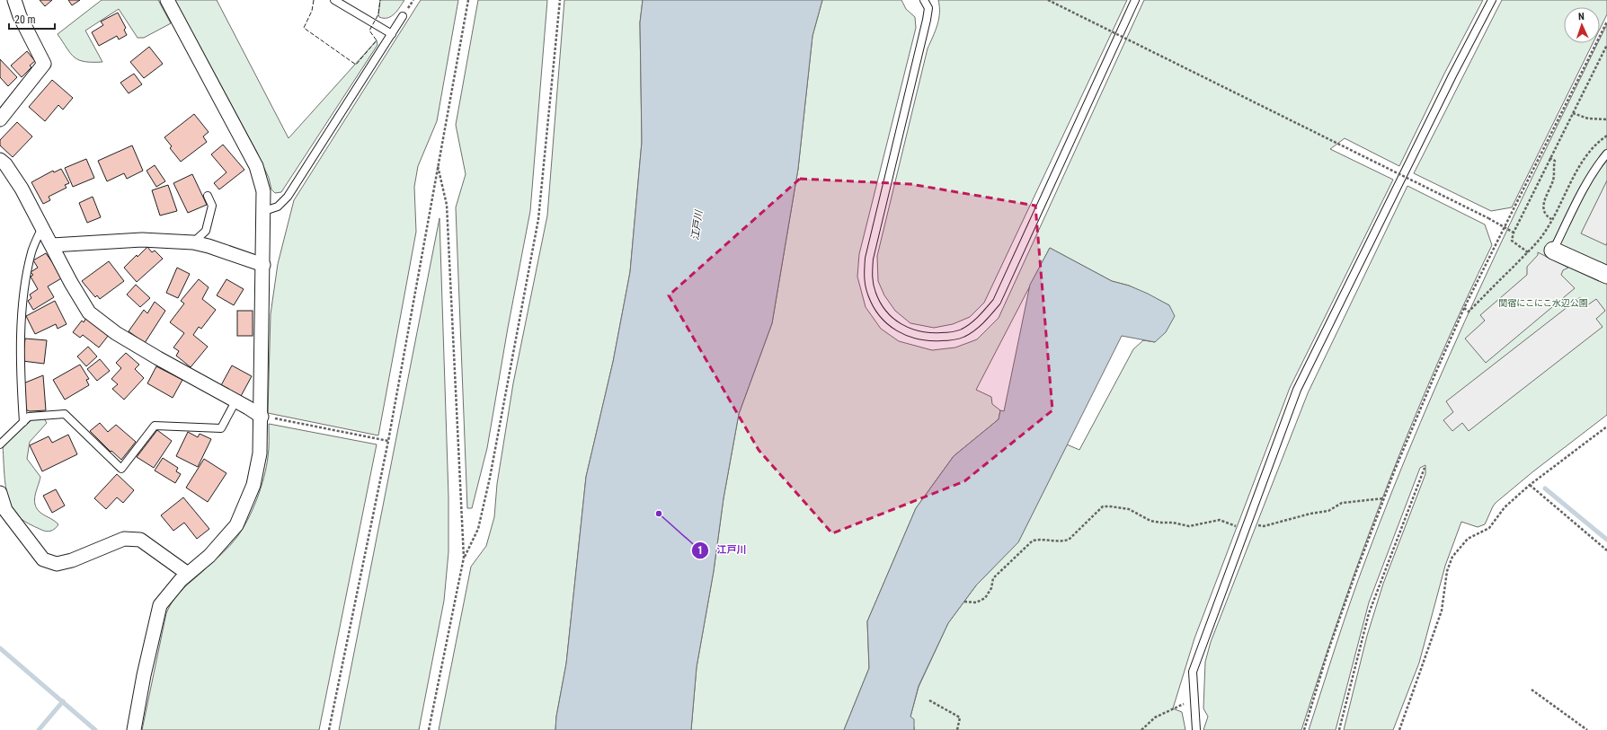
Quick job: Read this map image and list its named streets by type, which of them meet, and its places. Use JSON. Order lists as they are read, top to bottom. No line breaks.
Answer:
{"water":["江戸川"],"parks":["関宿にこにこ水辺公園"],"places":["江戸川"],"scale_bar":"20 m","north":"top"}
